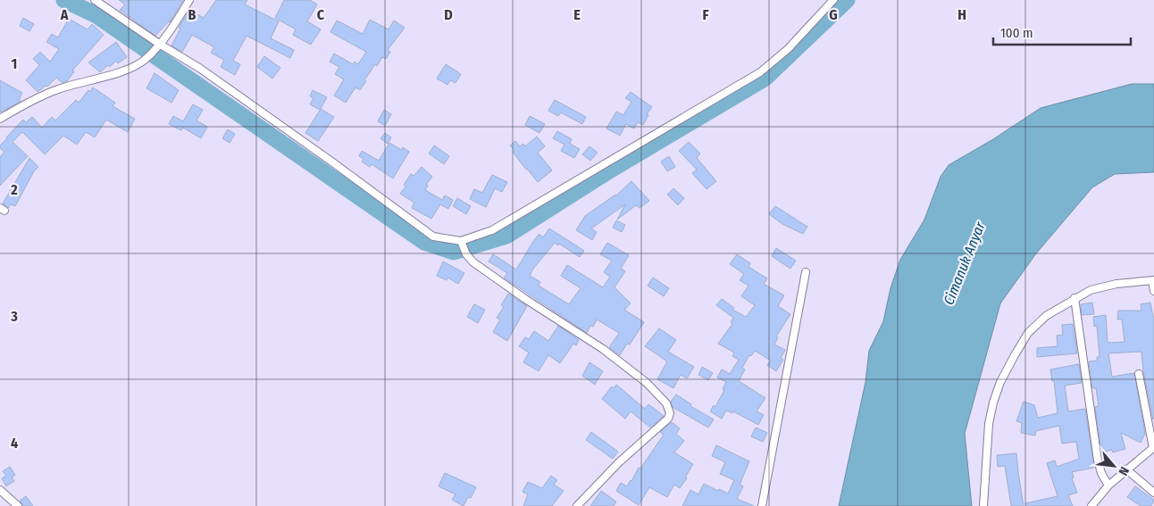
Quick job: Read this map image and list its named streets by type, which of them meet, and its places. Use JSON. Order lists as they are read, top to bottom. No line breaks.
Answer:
{"water":["Cimanuk Anyar"],"scale_bar":"100 m","north":"bottom right","grid":{"columns":["A","B","C","D","E","F","G","H"],"rows":["1","2","3","4"]}}
